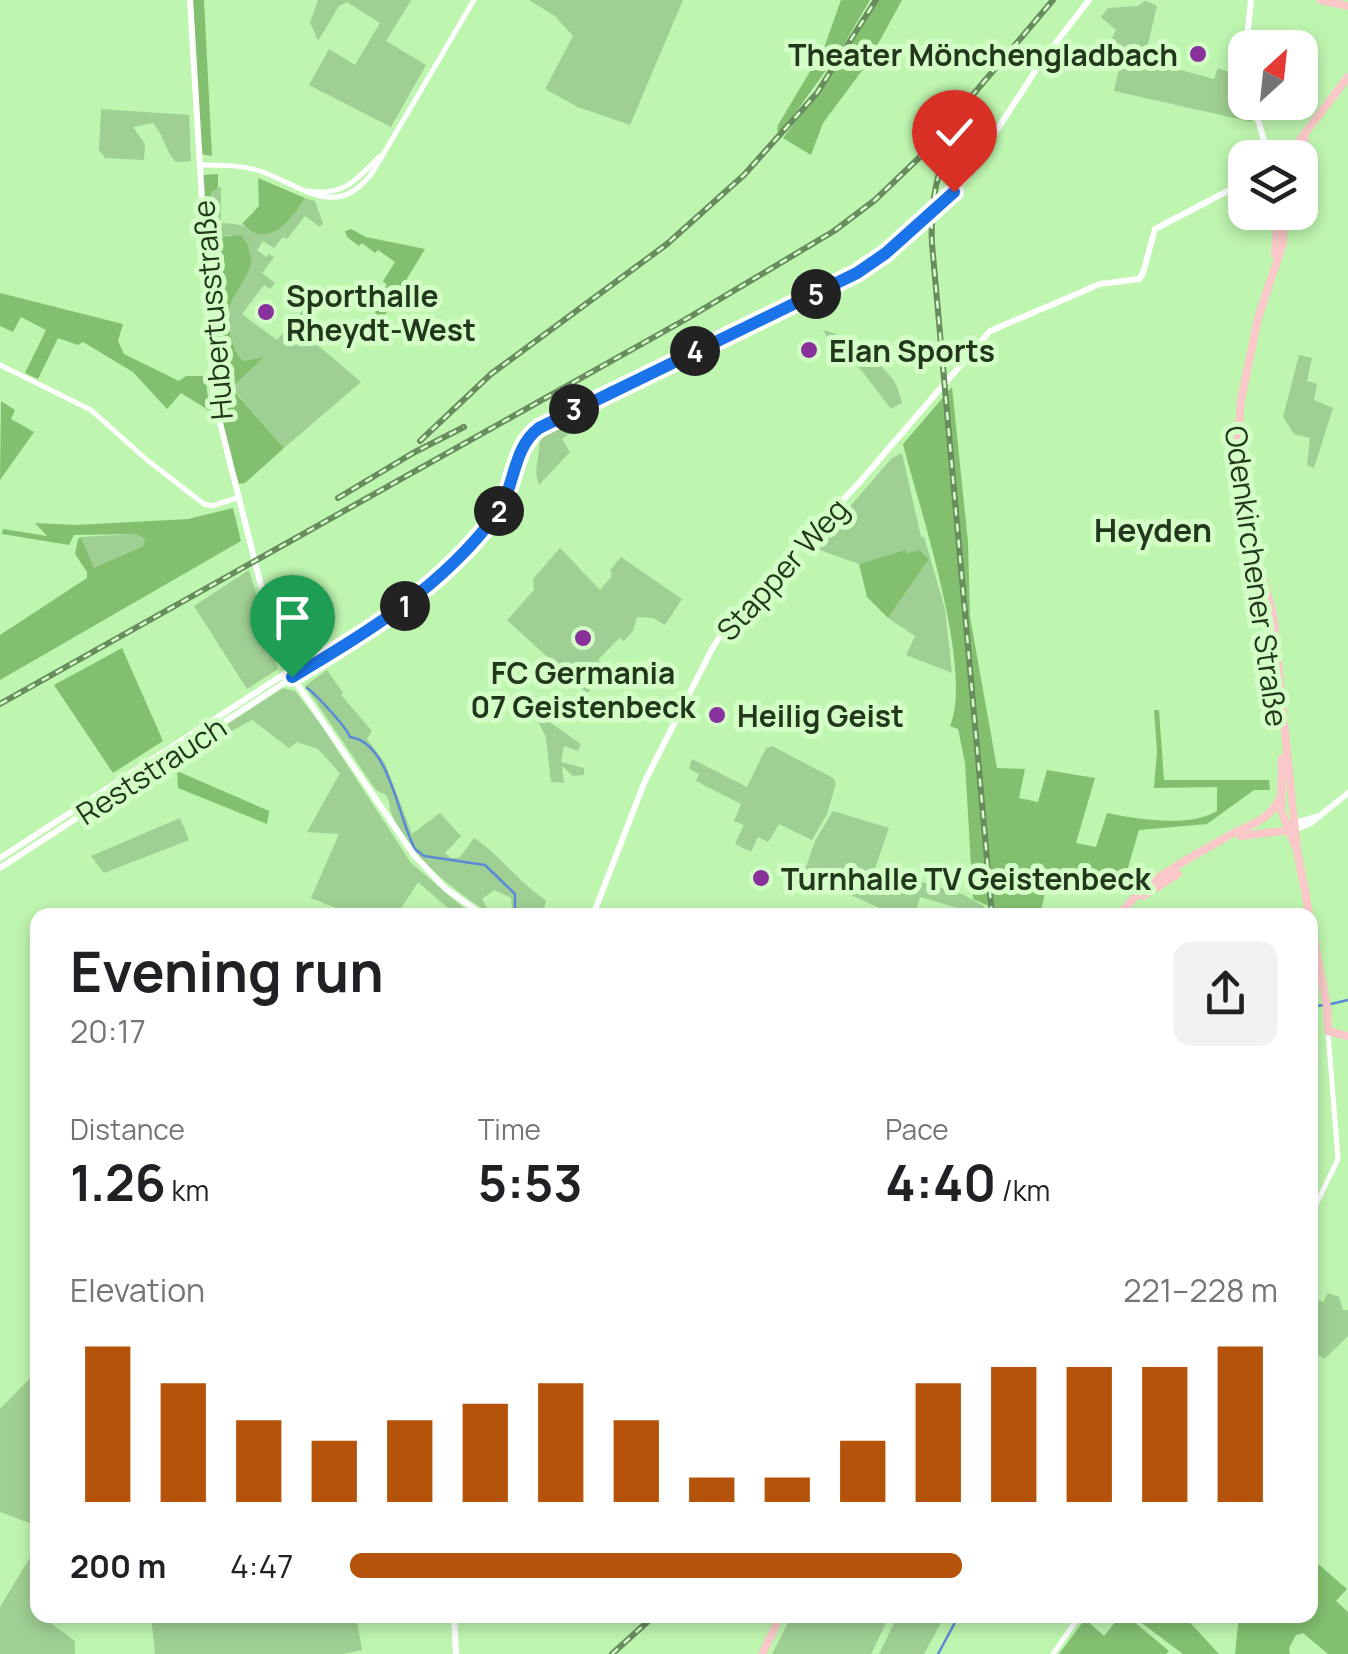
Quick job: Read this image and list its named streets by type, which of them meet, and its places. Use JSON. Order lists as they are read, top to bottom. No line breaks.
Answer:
{"streets":{"main road":["Hubertusstraße","Stapper Weg","Odenkirchener Straße","Reststrauch"]},"crossings":[["Hubertusstraße","Reststrauch"]],"districts":["Heyden"],"places":["Theater Mönchengladbach","Sporthalle Rheydt-West","Elan Sports","FC Germania 07 Geistenbeck","Heilig Geist","Turnhalle TV Geistenbeck"],"north":"top right","page":{"pins":["5","4","3","2","1"],"heading":["Evening run","20:17"],"stats":[["Distance","1.26 km"],["Time","5:53"],["Pace","4:40 /km"]],"chart":["Elevation","221–228 m"],"list":[{"name":"200 m","note":"4:47"}]}}
